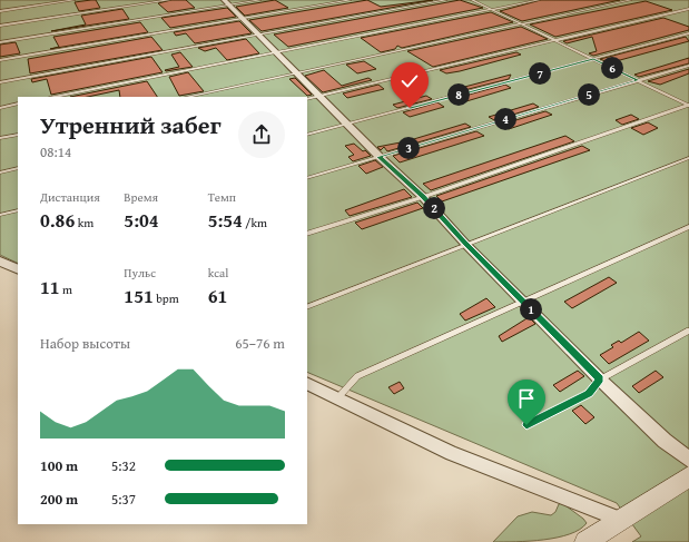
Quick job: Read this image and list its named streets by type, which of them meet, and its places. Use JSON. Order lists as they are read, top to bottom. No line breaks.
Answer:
{"page":{"pins":["6","7","5","8","4","3","2","1"],"heading":["Утренний забег","08:14"],"stats":[["Дистанция","0.86 km"],["Время","5:04"],["Темп","5:54 /km"],["11 m"],["Пульс","151 bpm"],["kcal","61"]],"chart":["Набор высоты","65–76 m"],"list":[{"name":"100 m","note":"5:32"},{"name":"200 m","note":"5:37"}]}}
